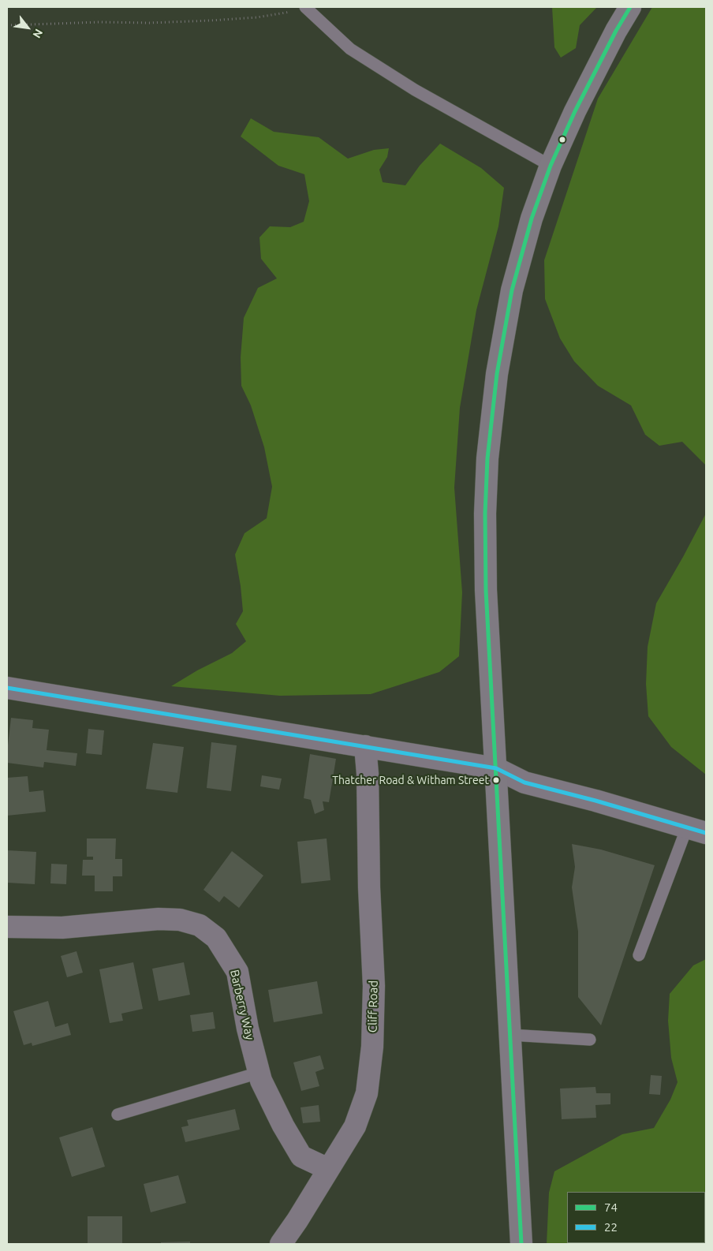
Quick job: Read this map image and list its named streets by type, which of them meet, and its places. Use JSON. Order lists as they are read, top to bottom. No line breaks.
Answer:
{"streets":{"street":["Barberry Way","Cliff Road"]},"crossings":[["Barberry Way","Cliff Road"]],"places":["Thatcher Road & Witham Street"],"lines":["transit line 74","transit line 22"],"legend":["74","22"],"north":"bottom right"}
